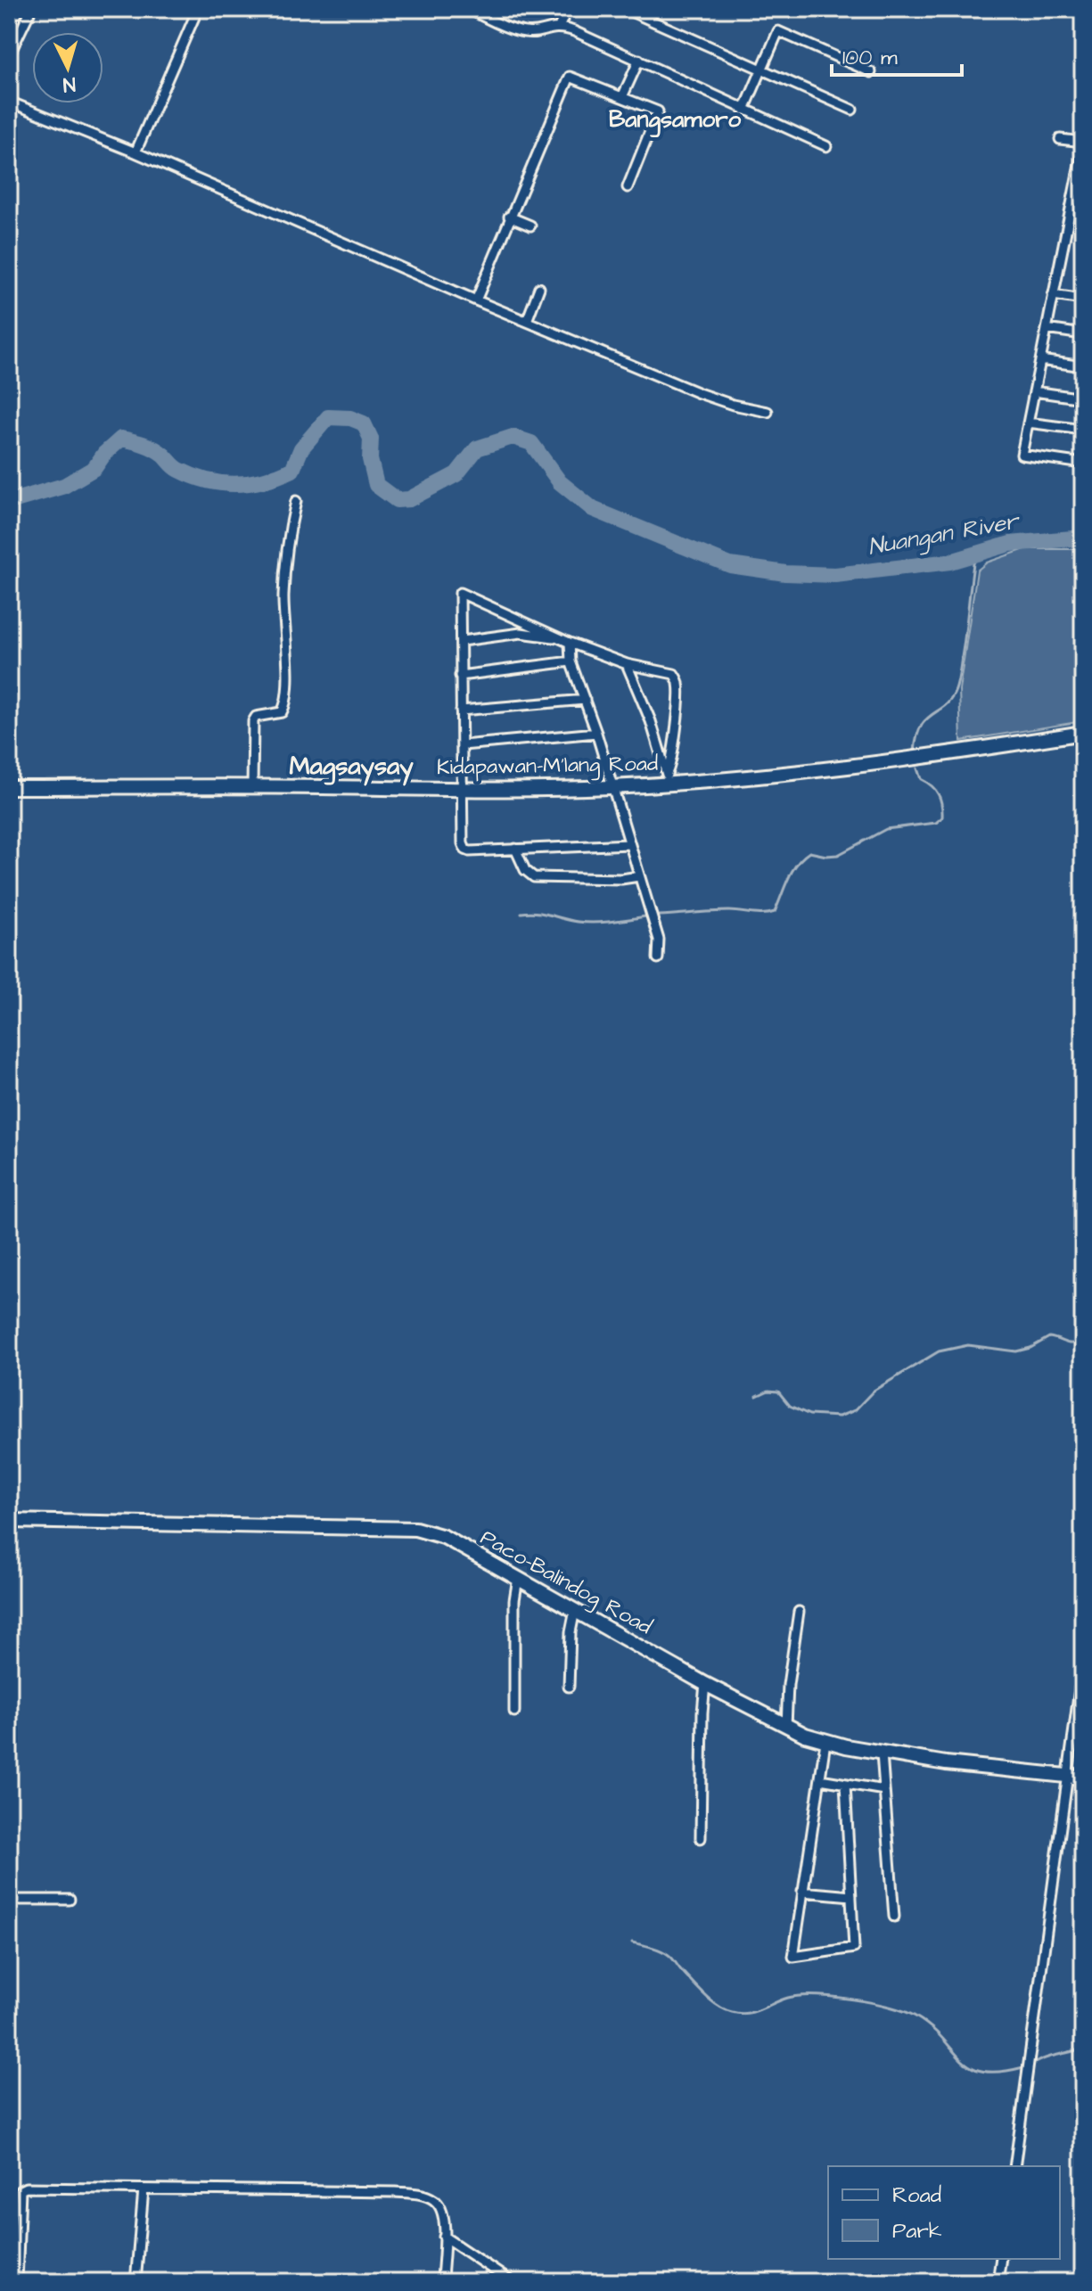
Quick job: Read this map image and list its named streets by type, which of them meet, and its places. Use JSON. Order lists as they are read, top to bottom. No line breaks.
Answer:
{"streets":{"street":["Kidapawan-M'lang Road","Paco-Balindog Road"]},"districts":["Bangsamoro","Magsaysay"],"water":["Nuangan River"],"legend":["Road","Park"],"scale_bar":"100 m","north":"bottom"}
